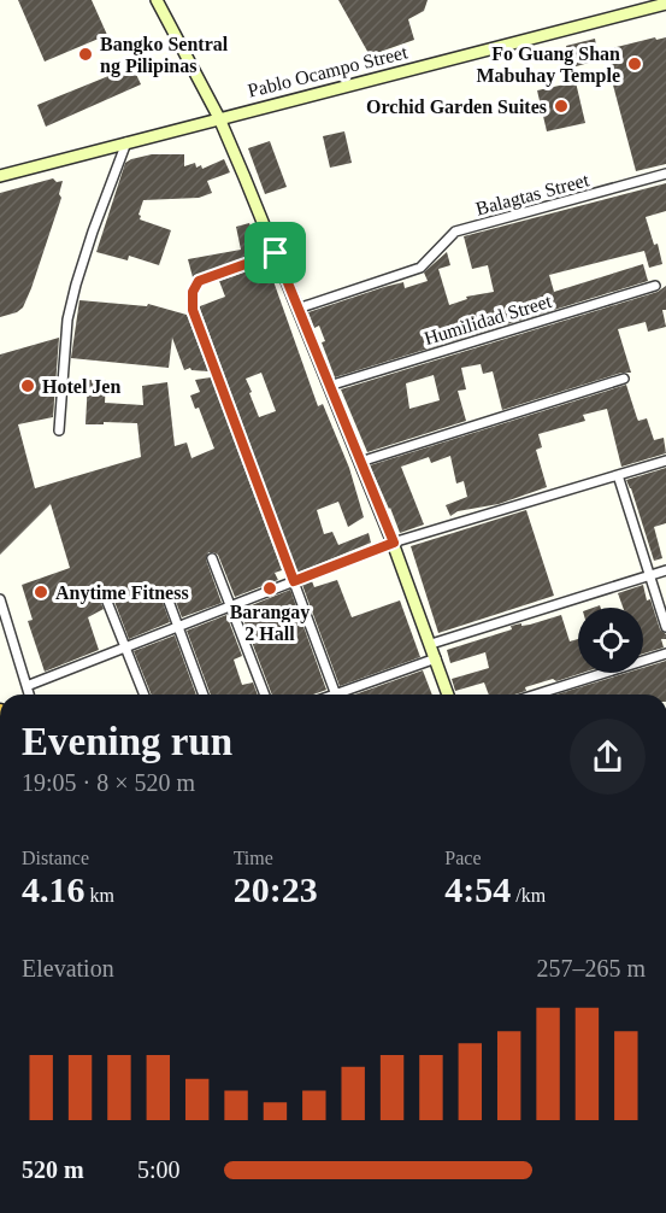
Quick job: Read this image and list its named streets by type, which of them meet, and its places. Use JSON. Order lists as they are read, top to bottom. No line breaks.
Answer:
{"streets":{"main road":["Pablo Ocampo Street"],"street":["Balagtas Street","Humilidad Street"]},"places":["Bangko Sentral ng Pilipinas","Fo Guang Shan Mabuhay Temple","Orchid Garden Suites","Hotel Jen","Barangay 2 Hall","Anytime Fitness"],"page":{"heading":["Evening run","19:05 · 8 × 520 m"],"stats":[["Distance","4.16 km"],["Time","20:23"],["Pace","4:54 /km"]],"chart":["Elevation","257–265 m"],"list":[{"name":"520 m","note":"5:00"}]}}
